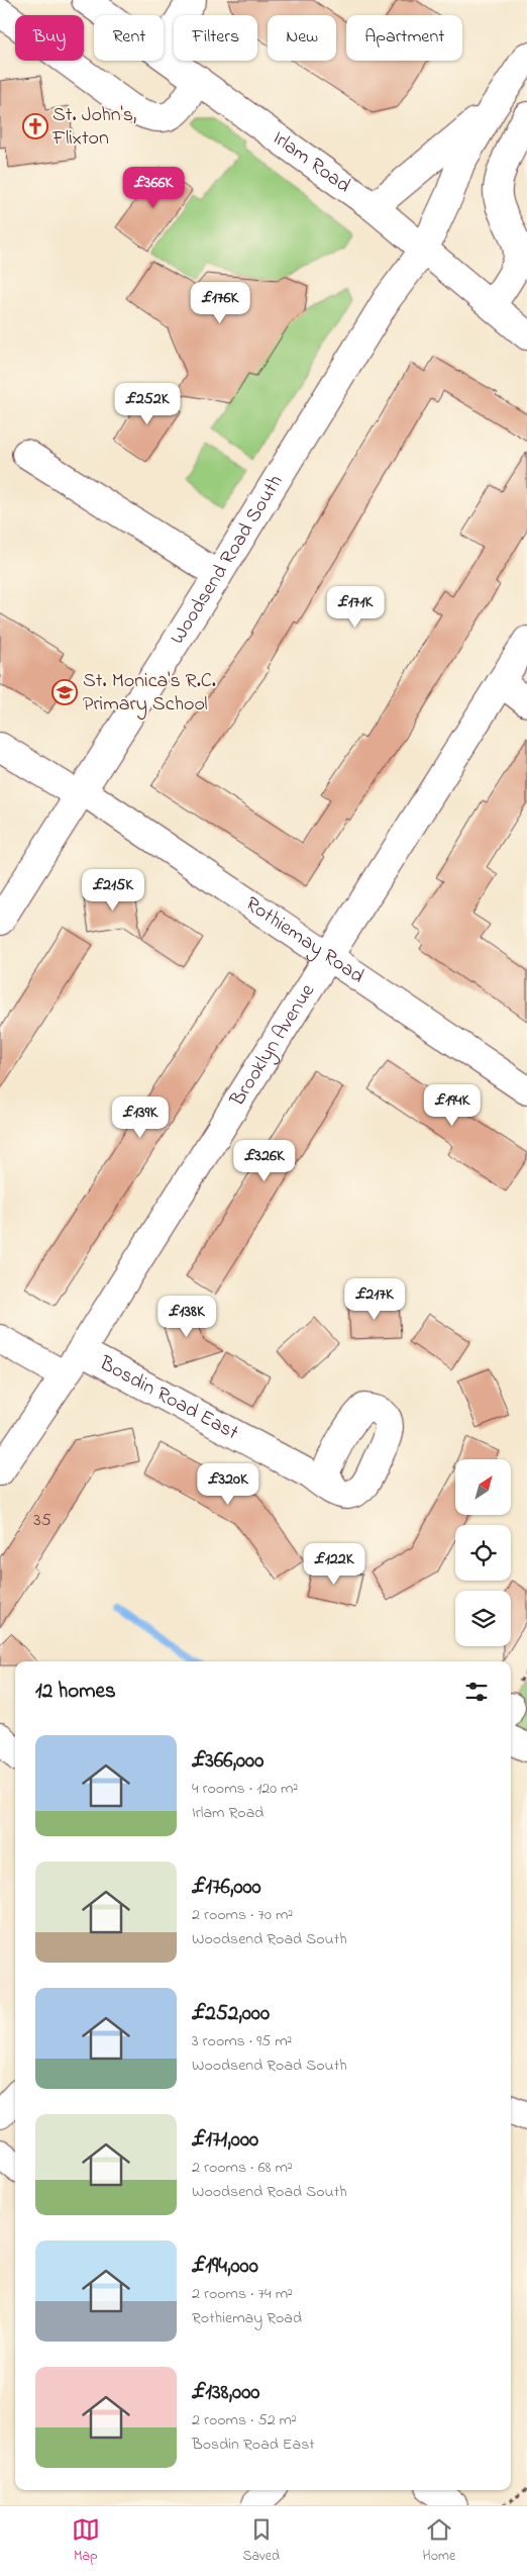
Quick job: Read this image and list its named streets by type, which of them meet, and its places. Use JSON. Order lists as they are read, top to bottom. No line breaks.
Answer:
{"streets":{"street":["Irlam Road","Woodsend Road South","Rothiemay Road","Brooklyn Avenue","Bosdin Road East"]},"crossings":[["Irlam Road","Woodsend Road South"],["Woodsend Road South","Rothiemay Road"],["Rothiemay Road","Brooklyn Avenue"],["Brooklyn Avenue","Bosdin Road East"]],"places":{"church":["St. John's, Flixton"],"school or university":["St. Monica's R.C. Primary School"]},"house_numbers":["35"],"north":"top right","page":{"chip":["Buy","Rent","Filters","New","Apartment"],"price":["£366K","£176K","£252K","£171K","£215K","£194K","£139K","£326K","£217K","£138K","£320K","£122K"],"heading":"12 homes","list":[{"name":"£366,000","note":"4 rooms · 120 m² · Irlam Road"},{"name":"£176,000","note":"2 rooms · 70 m² · Woodsend Road South"},{"name":"£252,000","note":"3 rooms · 95 m² · Woodsend Road South"},{"name":"£171,000","note":"2 rooms · 68 m² · Woodsend Road South"},{"name":"£194,000","note":"2 rooms · 74 m² · Rothiemay Road"},{"name":"£138,000","note":"2 rooms · 52 m² · Bosdin Road East"}],"tabs":["Map","Saved","Home"]}}
